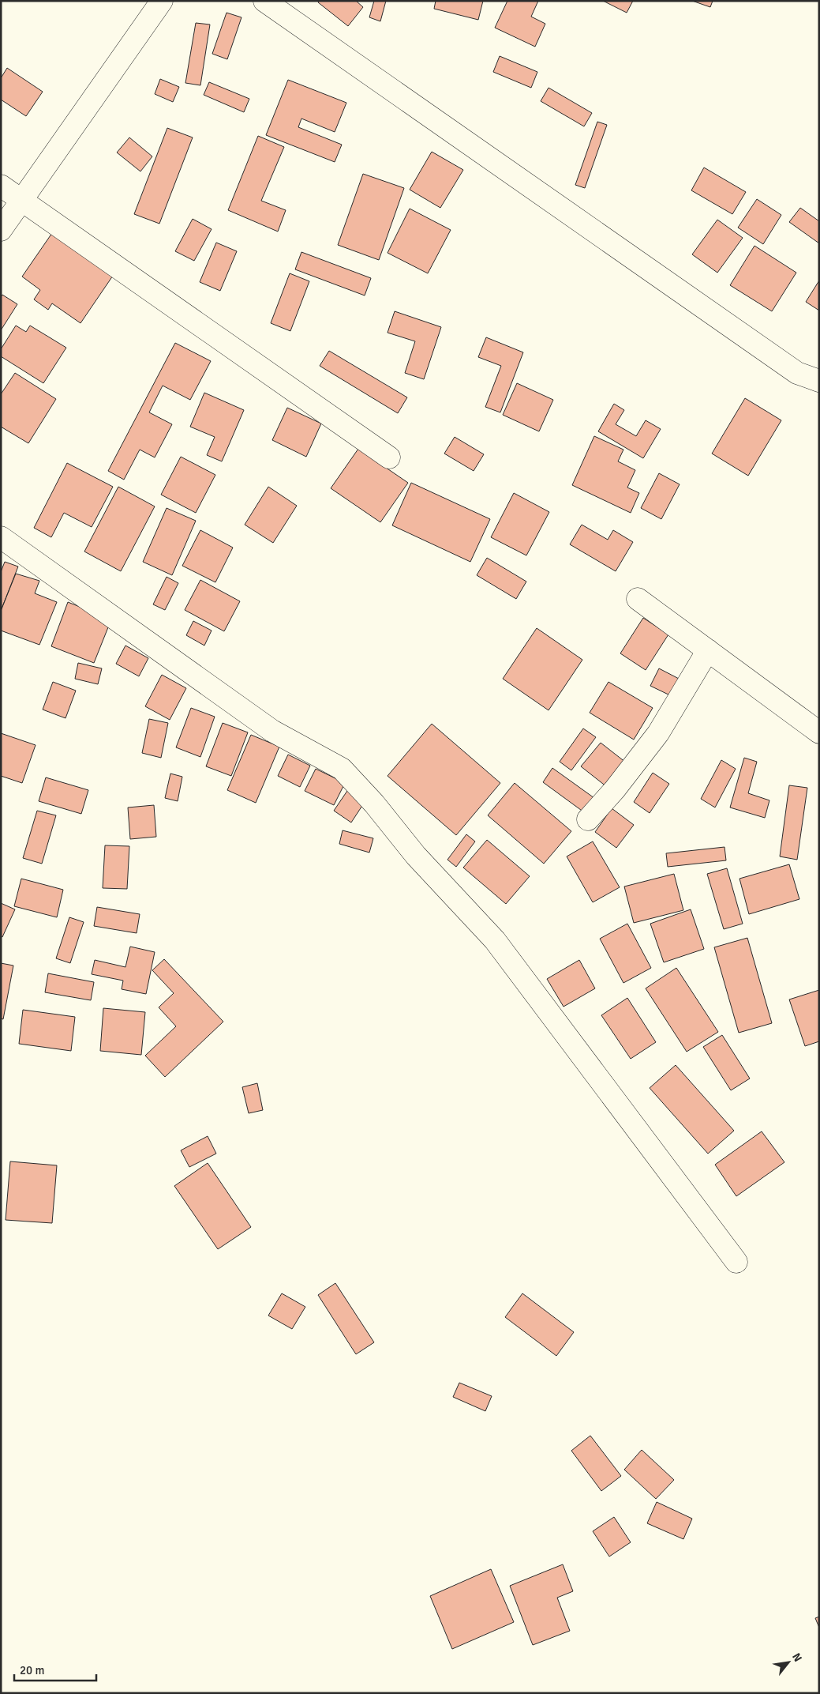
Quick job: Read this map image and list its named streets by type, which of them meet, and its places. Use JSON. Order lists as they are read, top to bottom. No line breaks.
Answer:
{"scale_bar":"20 m","north":"top right"}
